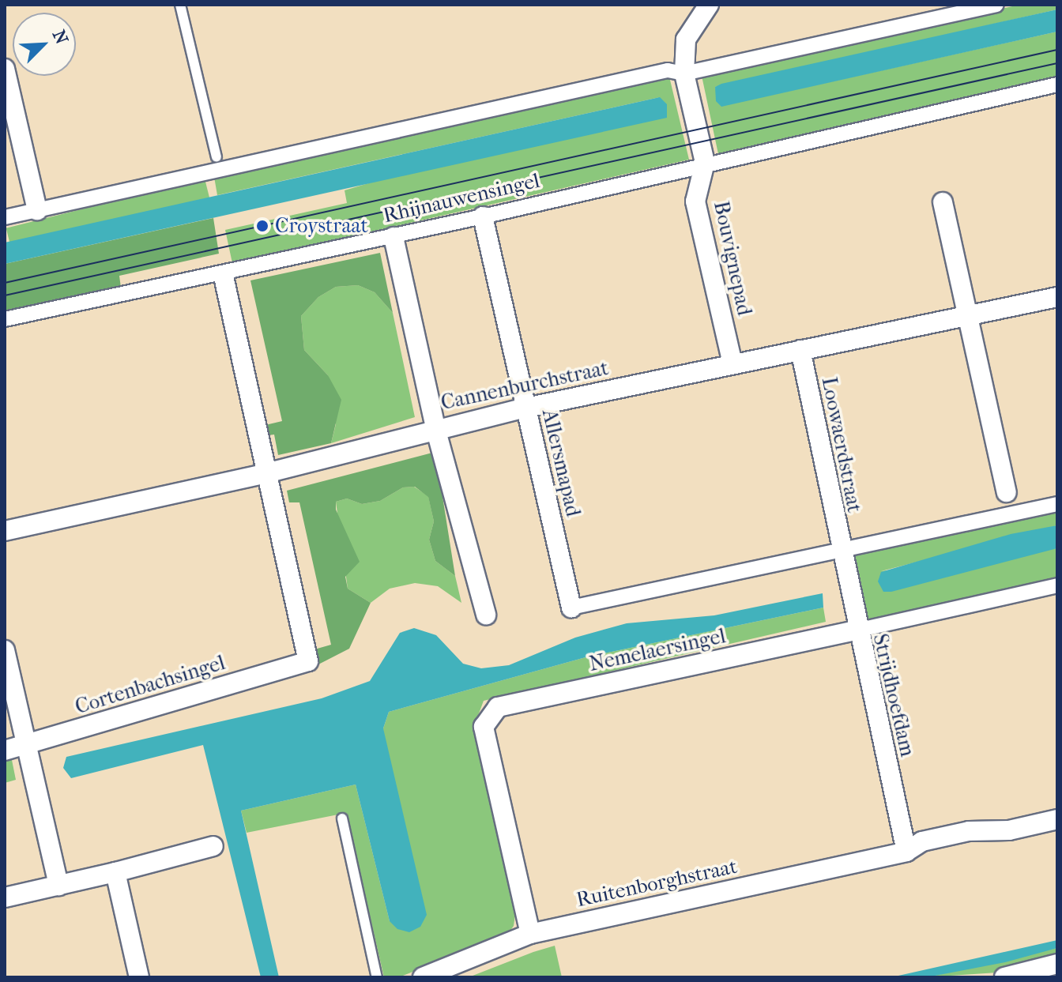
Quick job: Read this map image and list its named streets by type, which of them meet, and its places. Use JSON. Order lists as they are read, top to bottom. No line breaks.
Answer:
{"streets":{"street":["Rhijnauwensingel","Bouvignepad","Cannenburchstraat","Loowaerdstraat","Allersmapad","Nemelaersingel","Cortenbachsingel","Strijdhoefdam","Ruitenborghstraat"]},"crossings":[["Rhijnauwensingel","Bouvignepad"],["Rhijnauwensingel","Allersmapad"],["Bouvignepad","Cannenburchstraat"],["Cannenburchstraat","Loowaerdstraat"],["Cannenburchstraat","Allersmapad"],["Cannenburchstraat","Cortenbachsingel"],["Loowaerdstraat","Strijdhoefdam"],["Nemelaersingel","Strijdhoefdam"],["Nemelaersingel","Ruitenborghstraat"],["Strijdhoefdam","Ruitenborghstraat"]],"places":["Croystraat"],"north":"top right"}
